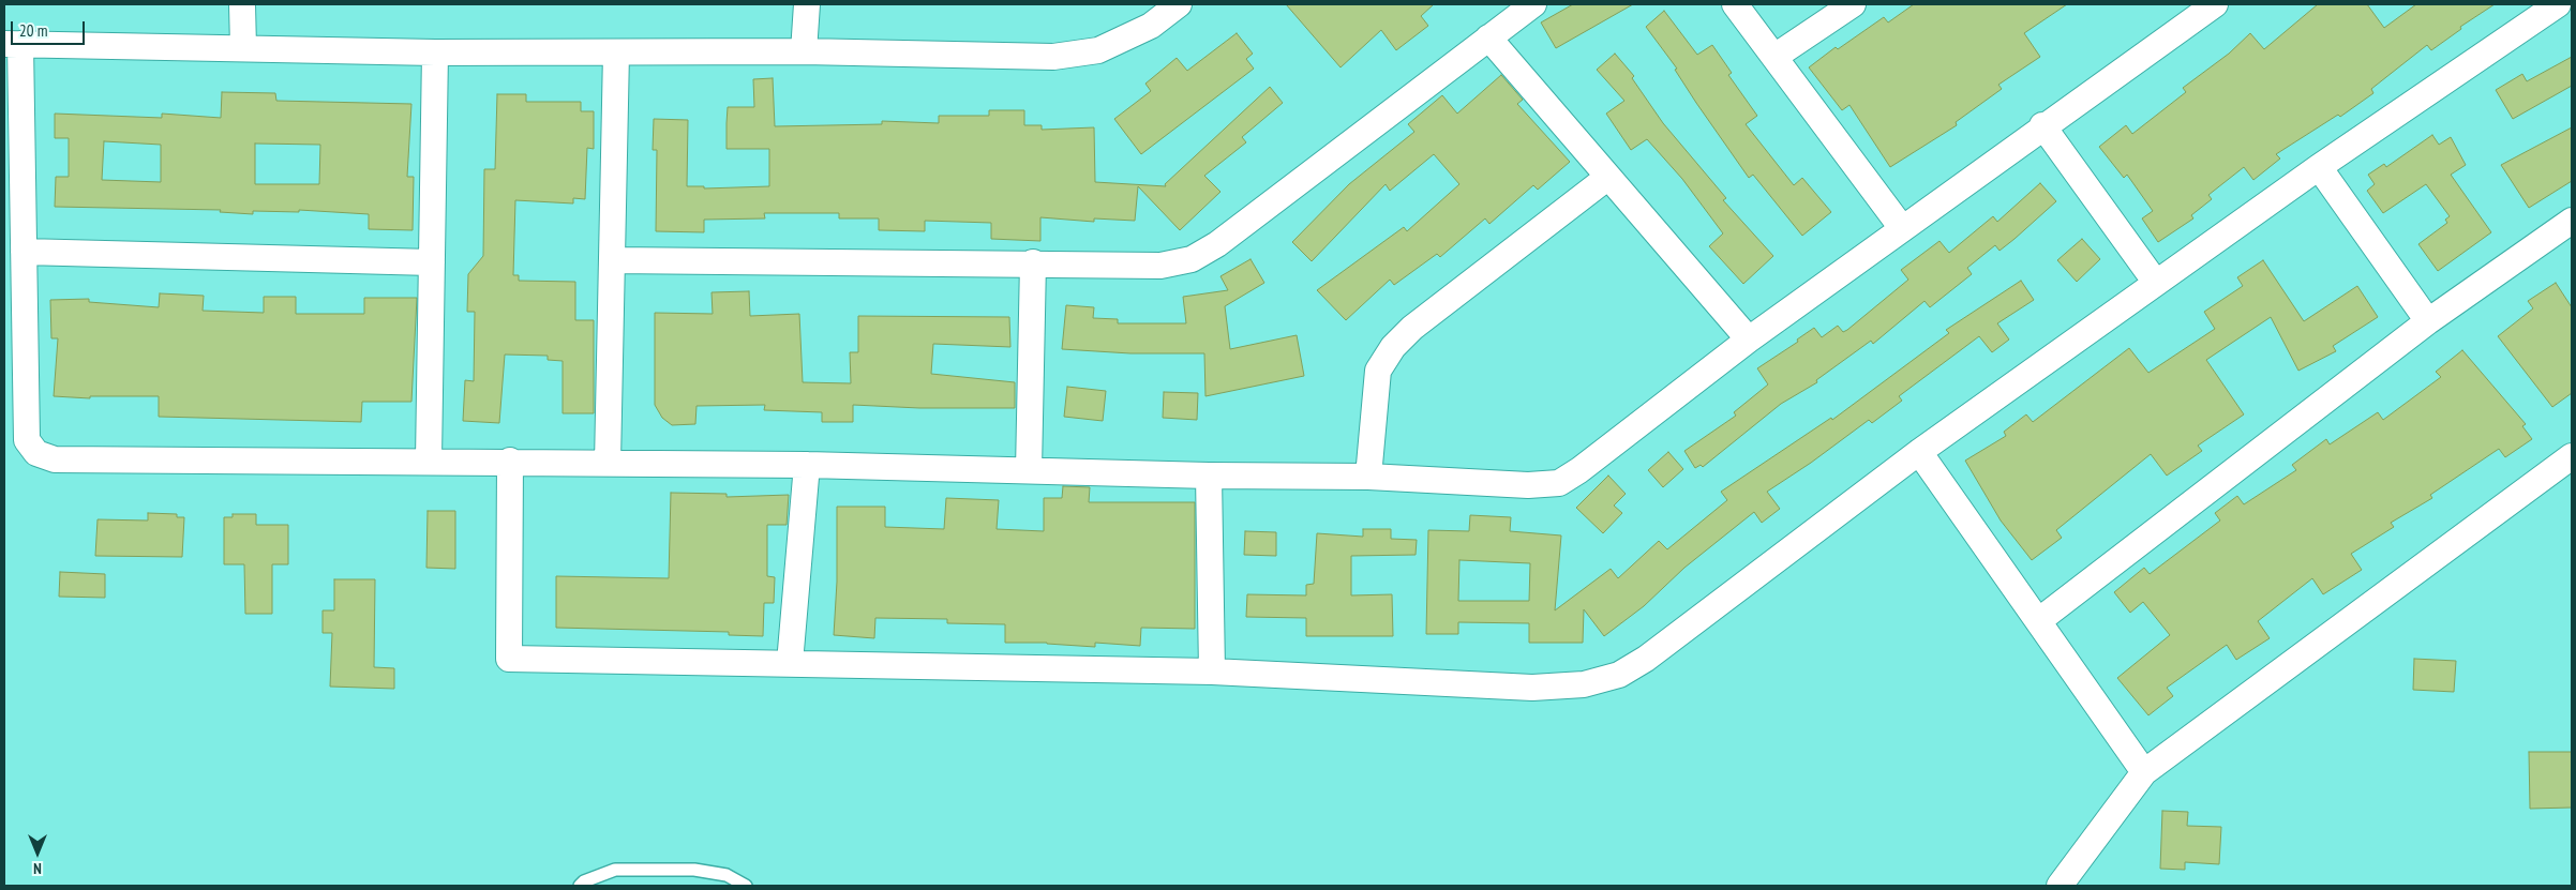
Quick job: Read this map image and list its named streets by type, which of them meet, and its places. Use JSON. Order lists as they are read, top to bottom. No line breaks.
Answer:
{"scale_bar":"20 m","north":"bottom"}
